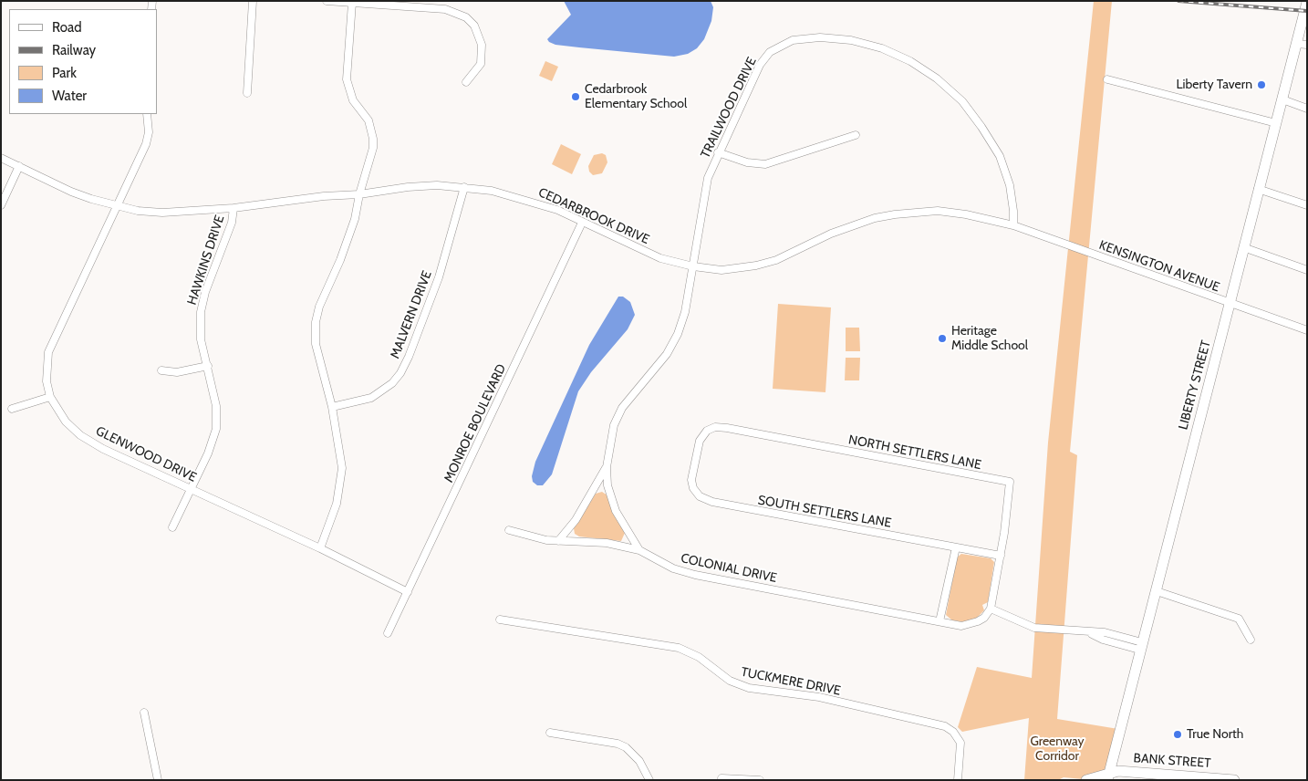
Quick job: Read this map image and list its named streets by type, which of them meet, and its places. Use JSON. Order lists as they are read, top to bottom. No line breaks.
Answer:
{"streets":{"street":["TRAILWOOD DRIVE","CEDARBROOK DRIVE","HAWKINS DRIVE","KENSINGTON AVENUE","MALVERN DRIVE","LIBERTY STREET","MONROE BOULEVARD","NORTH SETTLERS LANE","GLENWOOD DRIVE","SOUTH SETTLERS LANE","COLONIAL DRIVE","TUCKMERE DRIVE","BANK STREET"]},"crossings":[["TRAILWOOD DRIVE","CEDARBROOK DRIVE"],["TRAILWOOD DRIVE","KENSINGTON AVENUE"],["CEDARBROOK DRIVE","HAWKINS DRIVE"],["CEDARBROOK DRIVE","KENSINGTON AVENUE"],["CEDARBROOK DRIVE","MALVERN DRIVE"],["CEDARBROOK DRIVE","MONROE BOULEVARD"],["CEDARBROOK DRIVE","GLENWOOD DRIVE"],["HAWKINS DRIVE","GLENWOOD DRIVE"],["KENSINGTON AVENUE","LIBERTY STREET"],["LIBERTY STREET","BANK STREET"],["MONROE BOULEVARD","GLENWOOD DRIVE"],["NORTH SETTLERS LANE","SOUTH SETTLERS LANE"],["NORTH SETTLERS LANE","COLONIAL DRIVE"]],"parks":["Greenway Corridor"],"places":["Liberty Tavern","Cedarbrook Elementary School","Heritage Middle School","True North"],"legend":["Road","Railway","Park","Water"]}
